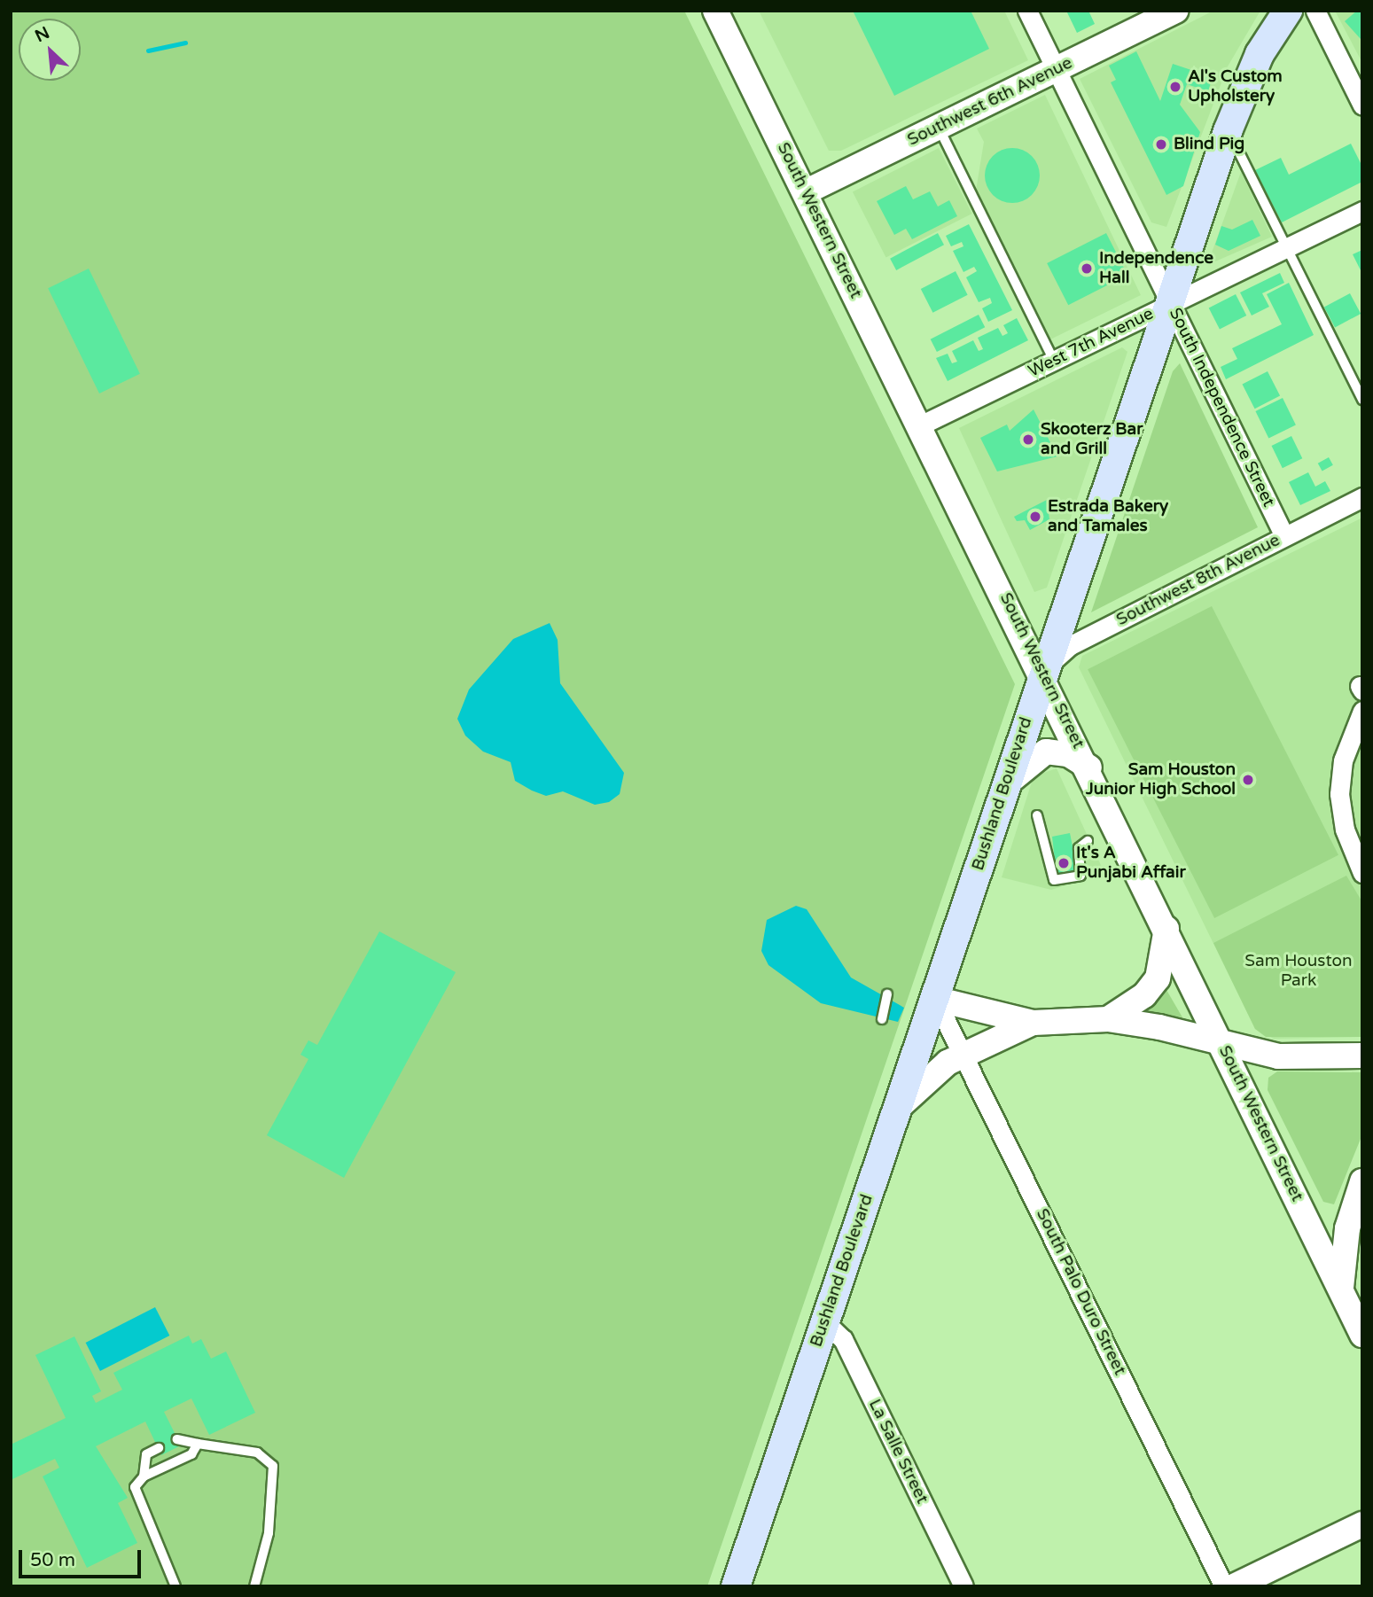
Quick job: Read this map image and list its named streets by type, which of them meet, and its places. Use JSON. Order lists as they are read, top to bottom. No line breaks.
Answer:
{"streets":{"main road":["Southwest 6th Avenue","South Western Street","Bushland Boulevard"],"street":["West 7th Avenue","South Independence Street","Southwest 8th Avenue","South Palo Duro Street","La Salle Street"]},"crossings":[["Southwest 6th Avenue","South Western Street"],["Southwest 6th Avenue","South Independence Street"],["South Western Street","West 7th Avenue"],["South Western Street","Southwest 8th Avenue"],["South Western Street","Bushland Boulevard"],["West 7th Avenue","South Independence Street"],["West 7th Avenue","Bushland Boulevard"],["South Independence Street","Southwest 8th Avenue"],["South Independence Street","Bushland Boulevard"],["Southwest 8th Avenue","Bushland Boulevard"],["Bushland Boulevard","South Palo Duro Street"],["Bushland Boulevard","La Salle Street"]],"parks":["Sam Houston Park"],"places":["Al's Custom Upholstery","Blind Pig","Independence Hall","Skooterz Bar and Grill","Estrada Bakery and Tamales","Sam Houston Junior High School","It's A Punjabi Affair"],"scale_bar":"50 m","north":"top left"}
